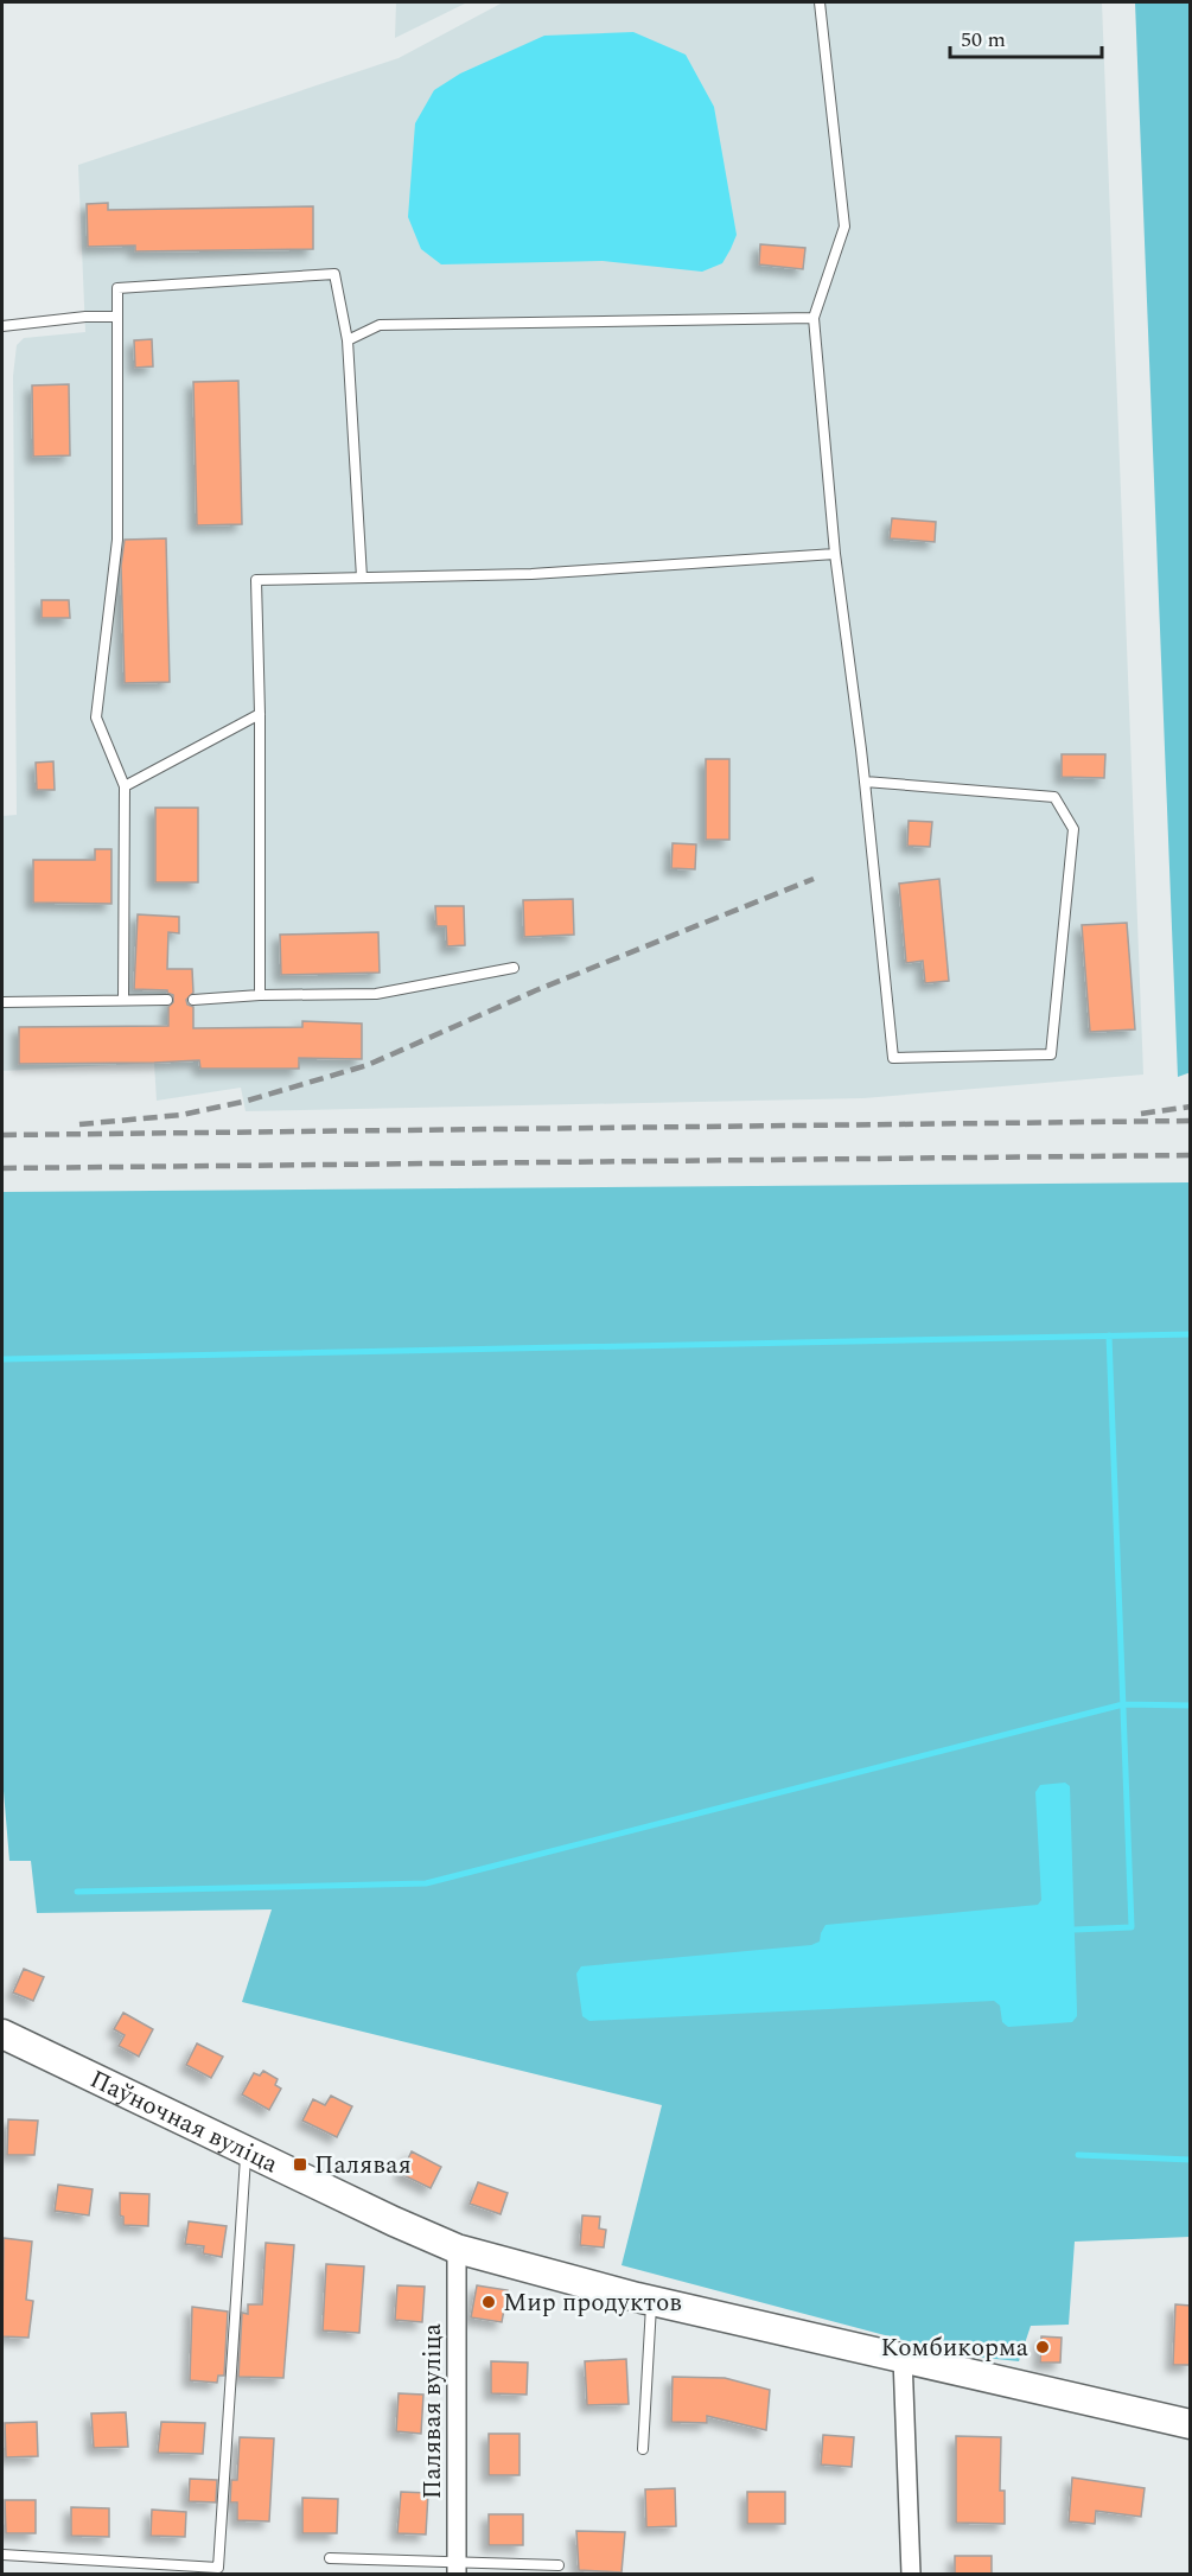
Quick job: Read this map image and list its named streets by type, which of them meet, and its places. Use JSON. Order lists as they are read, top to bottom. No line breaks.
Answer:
{"streets":{"main road":["Паўночная вуліца"],"street":["Палявая вуліца"]},"crossings":[["Паўночная вуліца","Палявая вуліца"]],"places":{"transit":["Палявая"],"other":["Мир продуктов","Комбикорма"]},"scale_bar":"50 m"}
